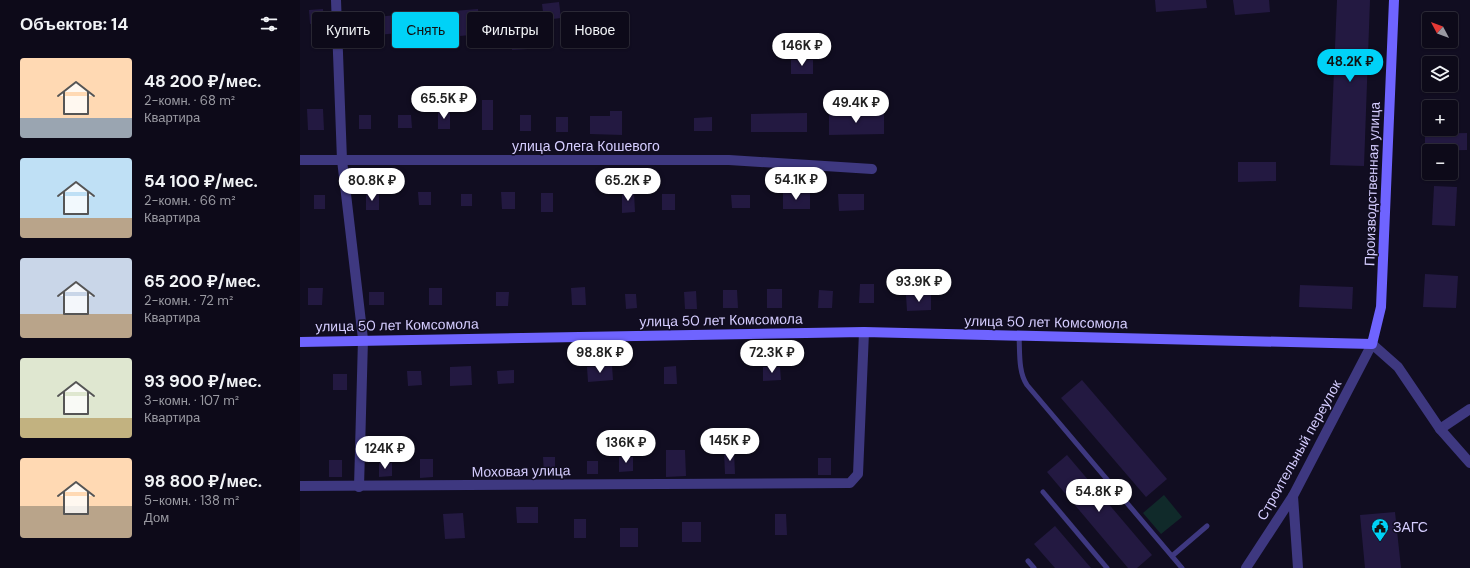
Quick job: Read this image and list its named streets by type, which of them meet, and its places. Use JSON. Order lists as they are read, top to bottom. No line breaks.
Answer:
{"streets":{"street":["улица Олега Кошевого","Производственная улица","улица 50 лет Комсомола","Строительный переулок","Моховая улица"]},"crossings":[["Производственная улица","улица 50 лет Комсомола"],["Производственная улица","Строительный переулок"],["улица 50 лет Комсомола","Строительный переулок"],["улица 50 лет Комсомола","Моховая улица"]],"places":{"public building":["ЗАГС"]},"north":"top left","page":{"heading":"Объектов: 14","map_buttons":["+","−"],"chip":["Купить","Снять","Фильтры","Новое"],"price":["146K ₽","48.2K ₽","65.5K ₽","49.4K ₽","54.1K ₽","80.8K ₽","65.2K ₽","93.9K ₽","98.8K ₽","72.3K ₽","145K ₽","136K ₽","124K ₽","54.8K ₽"],"list":[{"name":"48 200 ₽/мес.","note":"2-комн. · 68 m² · Квартира"},{"name":"54 100 ₽/мес.","note":"2-комн. · 66 m² · Квартира"},{"name":"65 200 ₽/мес.","note":"2-комн. · 72 m² · Квартира"},{"name":"93 900 ₽/мес.","note":"3-комн. · 107 m² · Квартира"},{"name":"98 800 ₽/мес.","note":"5-комн. · 138 m² · Дом"}]}}
